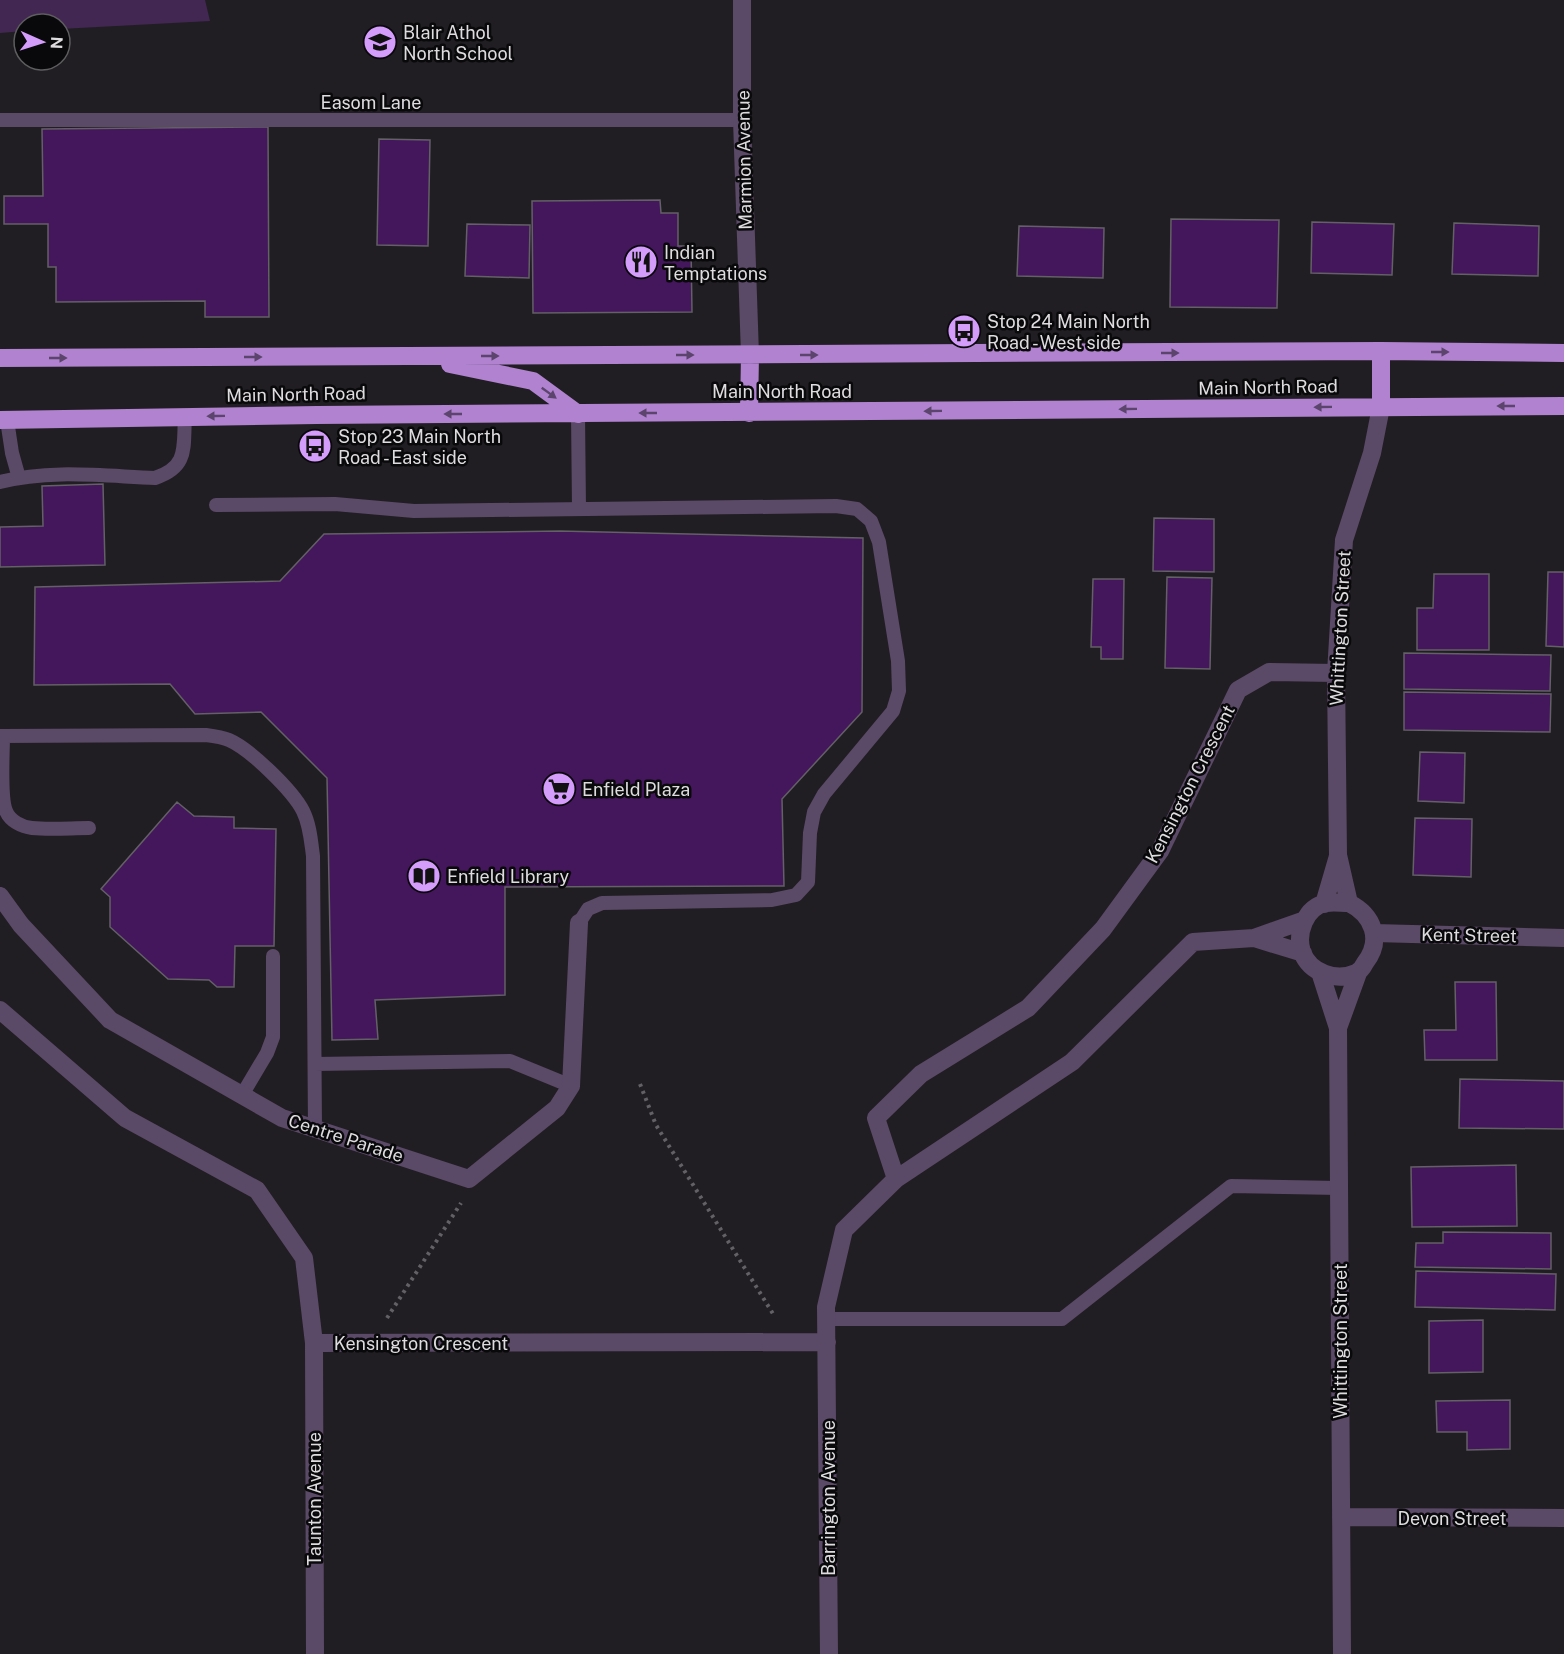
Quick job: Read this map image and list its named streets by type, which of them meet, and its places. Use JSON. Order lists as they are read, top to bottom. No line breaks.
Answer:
{"streets":{"highway":["Main North Road"],"street":["Marmion Avenue","Whittington Street","Kensington Crescent","Kent Street","Centre Parade","Barrington Avenue","Taunton Avenue","Devon Street"],"lane":["Easom Lane"]},"crossings":[["Easom Lane","Marmion Avenue"],["Marmion Avenue","Main North Road"],["Main North Road","Whittington Street"],["Whittington Street","Kensington Crescent"],["Whittington Street","Kent Street"],["Whittington Street","Devon Street"],["Kensington Crescent","Barrington Avenue"],["Kensington Crescent","Taunton Avenue"]],"places":{"school or university":["Blair Athol North School"],"restaurant":["Indian Temptations"],"bus stop":["Stop 24 Main North Road - West side","Stop 23 Main North Road - East side"],"supermarket":["Enfield Plaza"],"library":["Enfield Library"]},"north":"right"}
